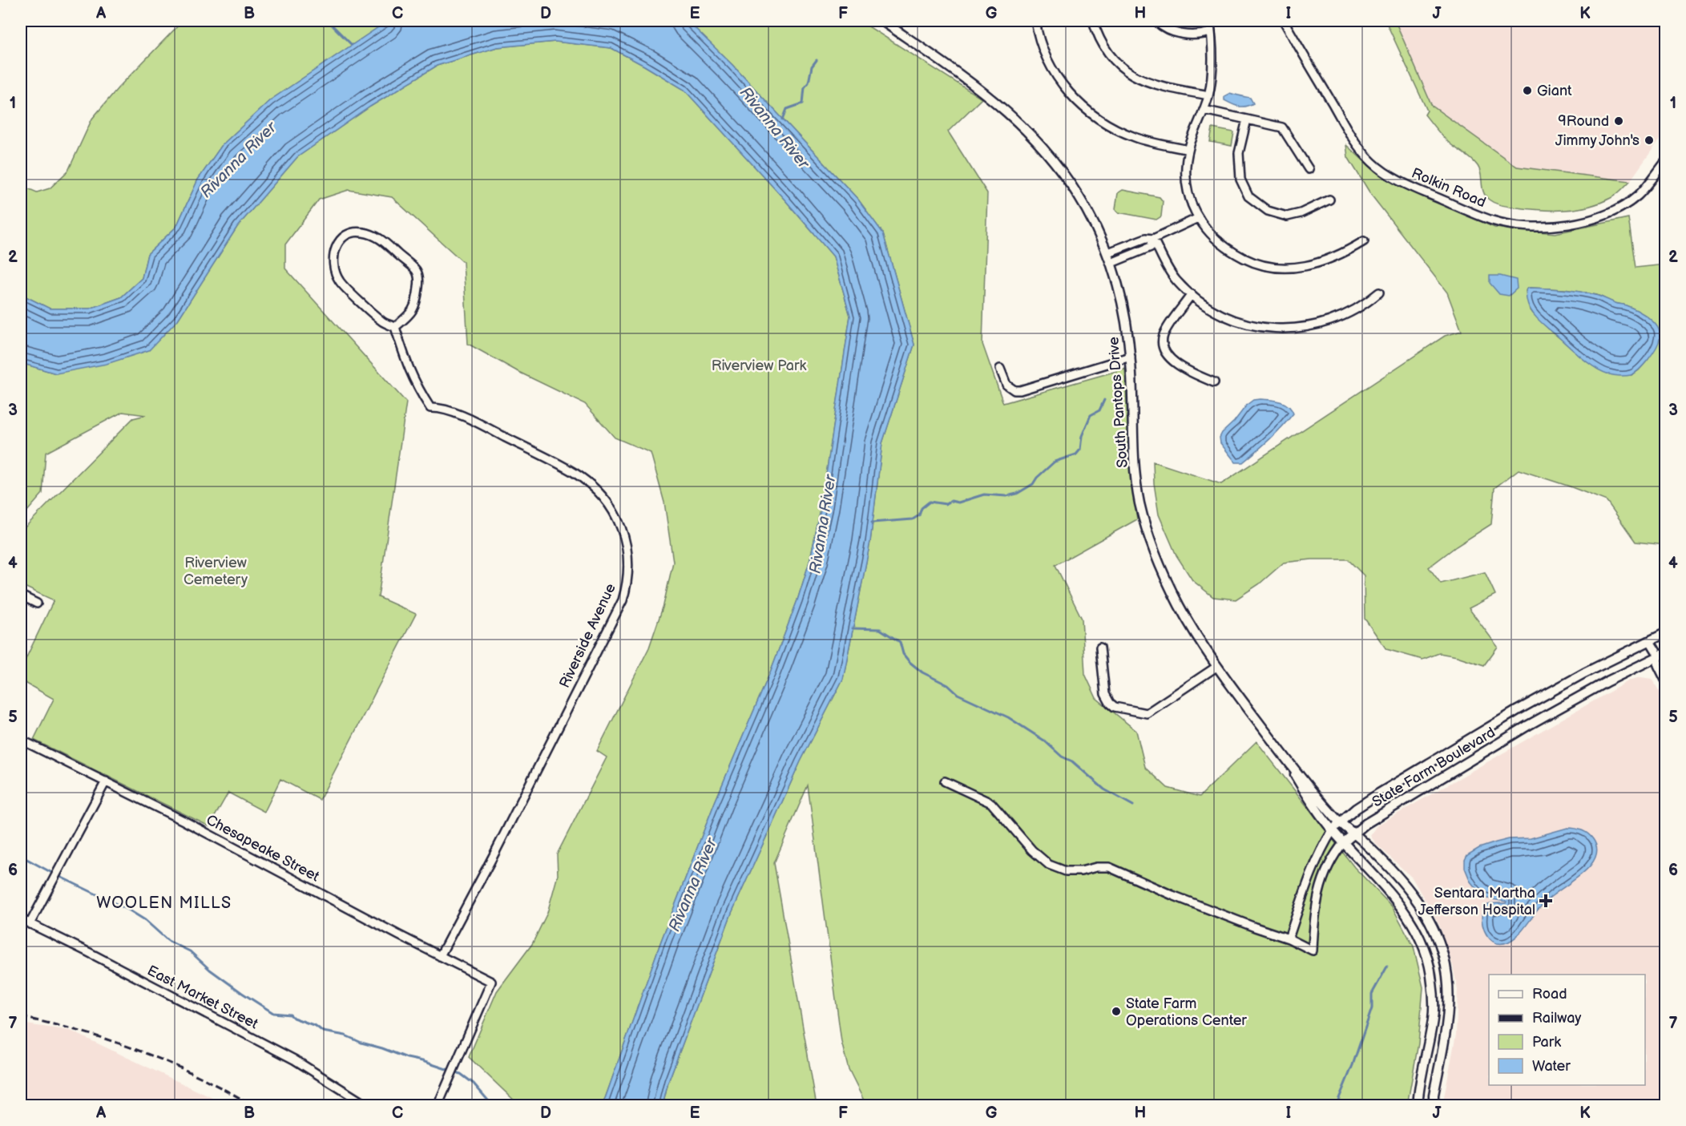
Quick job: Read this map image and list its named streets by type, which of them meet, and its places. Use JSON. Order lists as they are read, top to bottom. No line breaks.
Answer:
{"streets":{"street":["Rolkin Road","South Pantops Drive","Riverside Avenue","State Farm Boulevard","Chesapeake Street","East Market Street"]},"crossings":[["South Pantops Drive","State Farm Boulevard"],["Riverside Avenue","Chesapeake Street"]],"districts":["WOOLEN MILLS"],"water":["Rivanna River"],"parks":["Riverview Park","Riverview Cemetery"],"places":{"other":["Giant","9Round","Jimmy John's","State Farm Operations Center"],"health":["Sentara Martha Jefferson Hospital"]},"legend":["Road","Railway","Park","Water"],"grid":{"columns":["A","B","C","D","E","F","G","H","I","J","K"],"rows":["1","2","3","4","5","6","7"]}}
